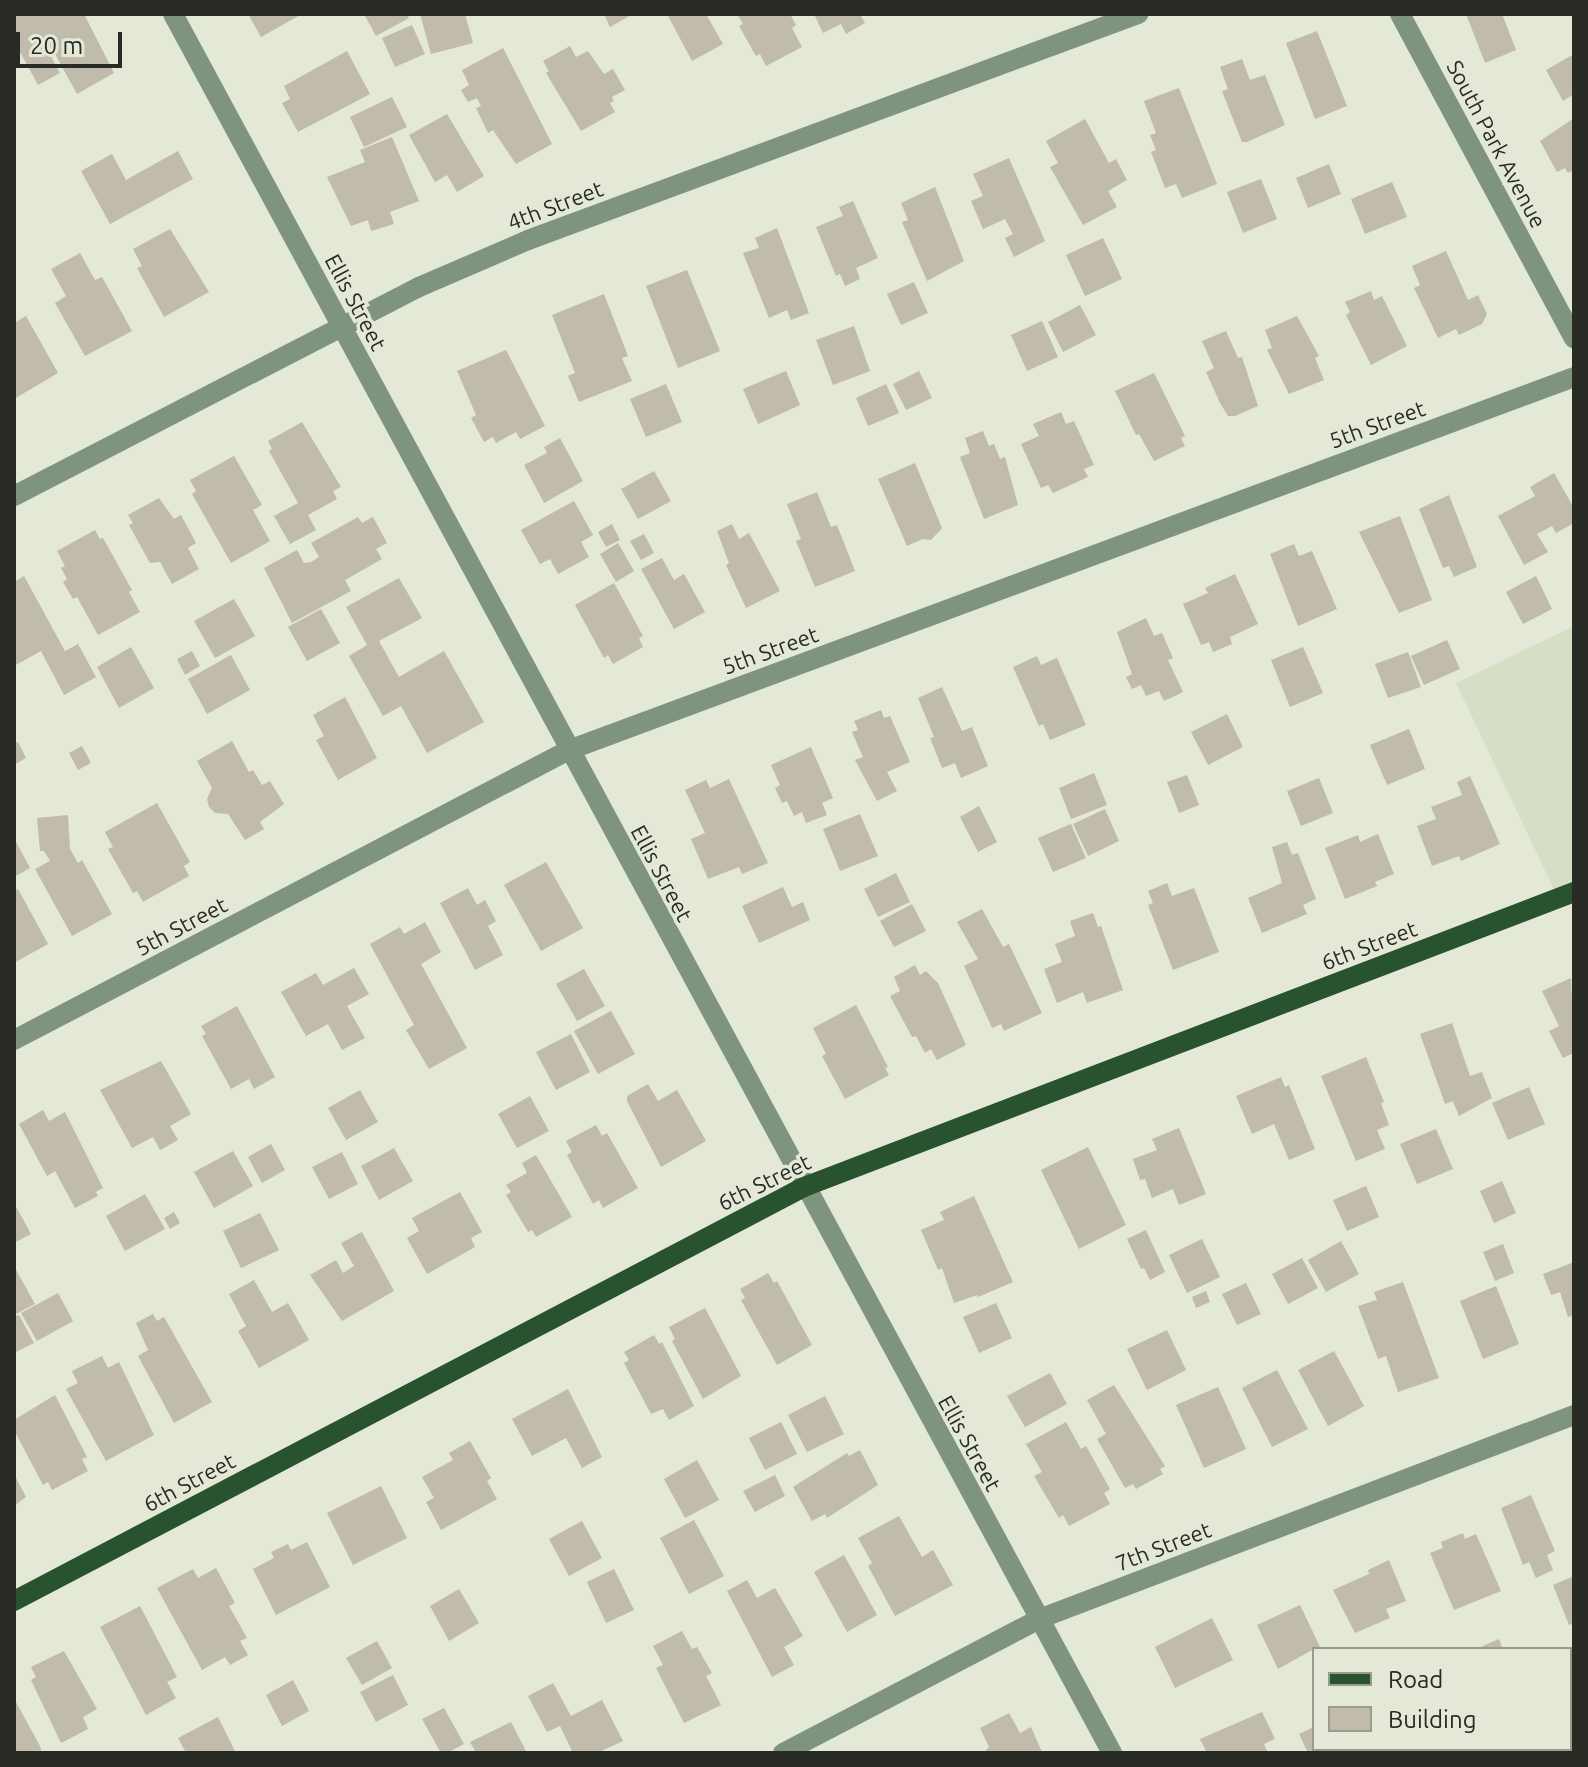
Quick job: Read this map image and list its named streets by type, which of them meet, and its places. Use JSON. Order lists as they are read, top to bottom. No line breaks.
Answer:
{"streets":{"main road":["6th Street"],"street":["South Park Avenue","4th Street","Ellis Street","5th Street","7th Street"]},"crossings":[["4th Street","Ellis Street"],["Ellis Street","5th Street"],["Ellis Street","6th Street"],["Ellis Street","7th Street"]],"legend":["Road","Building"],"scale_bar":"20 m"}
